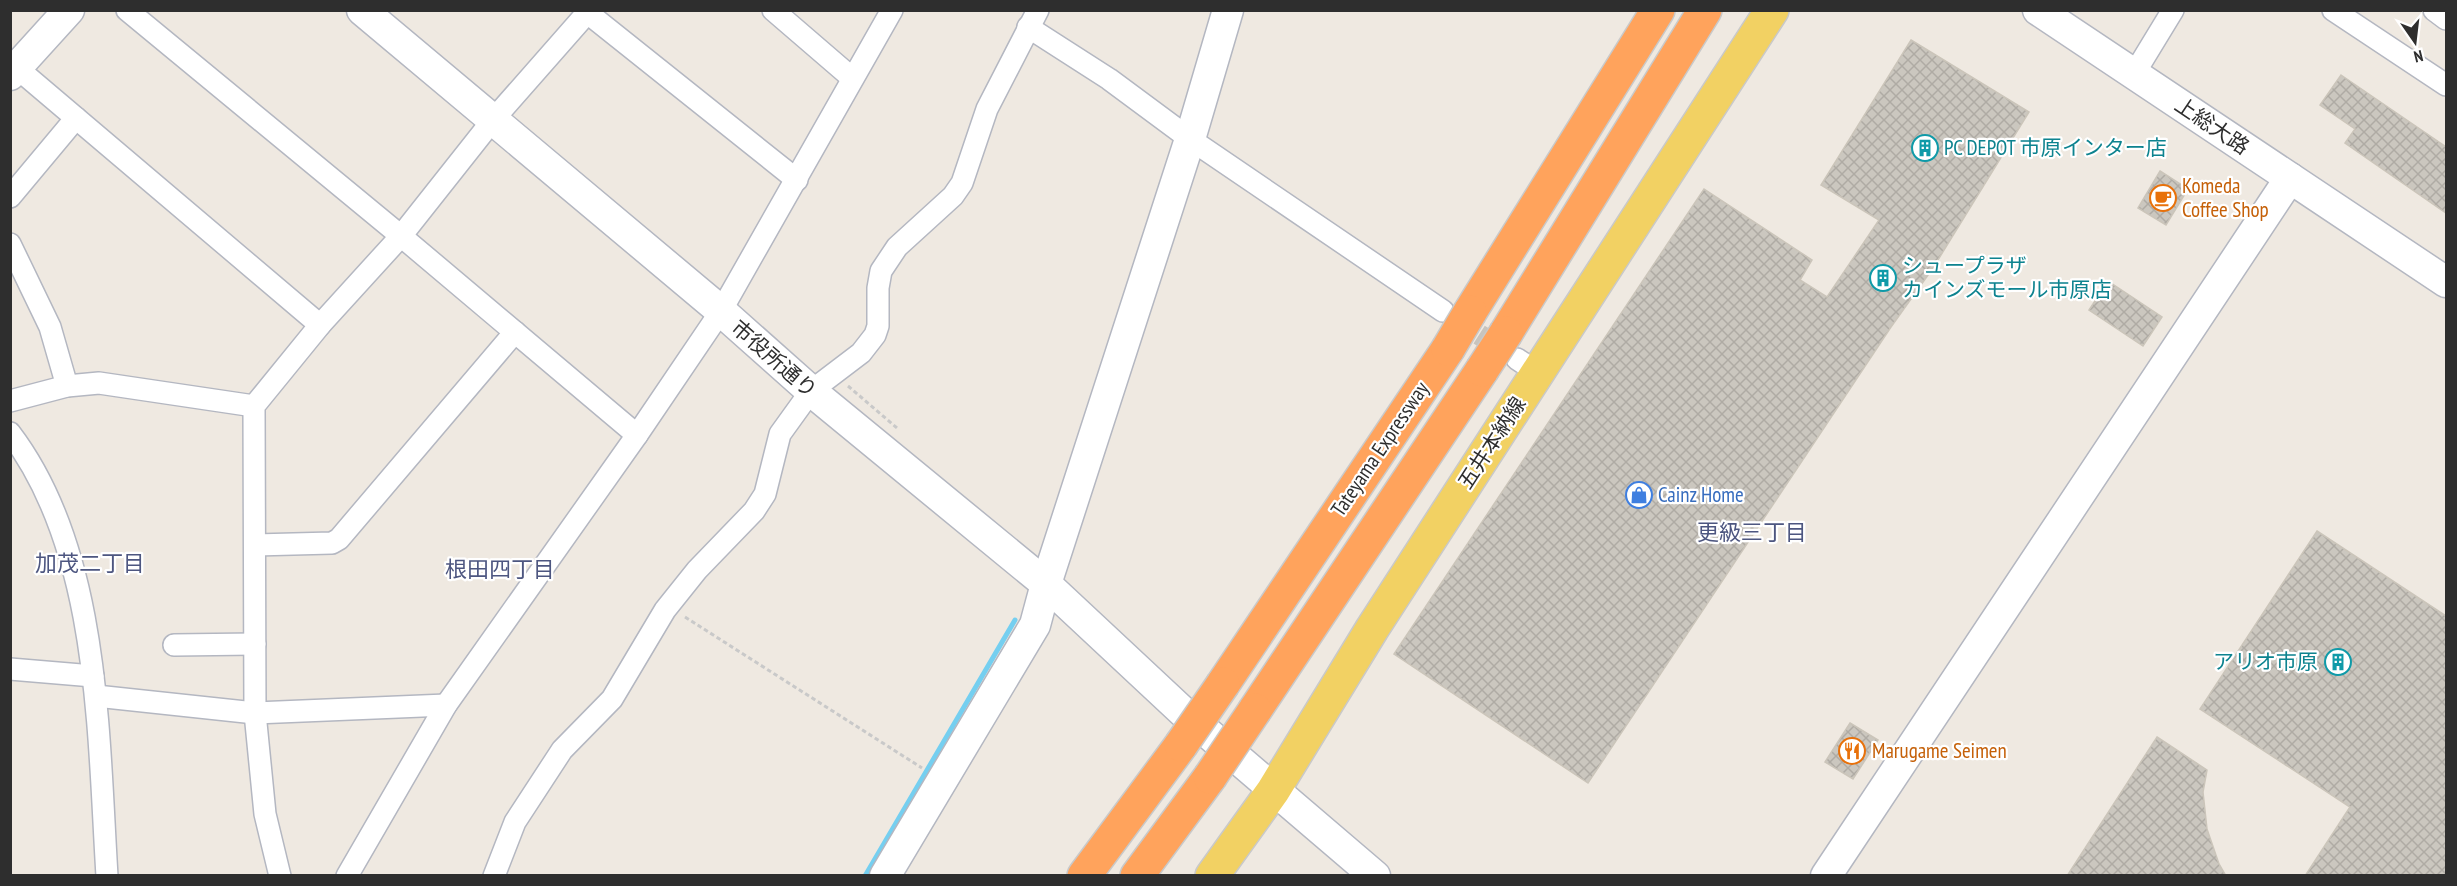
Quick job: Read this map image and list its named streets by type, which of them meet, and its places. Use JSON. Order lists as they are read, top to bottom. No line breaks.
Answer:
{"streets":{"highway":["Tateyama Expressway"],"main road":["五井本納線"],"street":["上総大路","市役所通り"]},"crossings":[["市役所通り","五井本納線"],["五井本納線","Tateyama Expressway"]],"districts":["更級三丁目","加茂二丁目","根田四丁目"],"places":{"building":["PC DEPOT 市原インター店","シュープラザ カインズモール市原店","アリオ市原"],"cafe":["Komeda Coffee Shop"],"shop":["Cainz Home"],"restaurant":["Marugame Seimen"]},"north":"bottom"}
